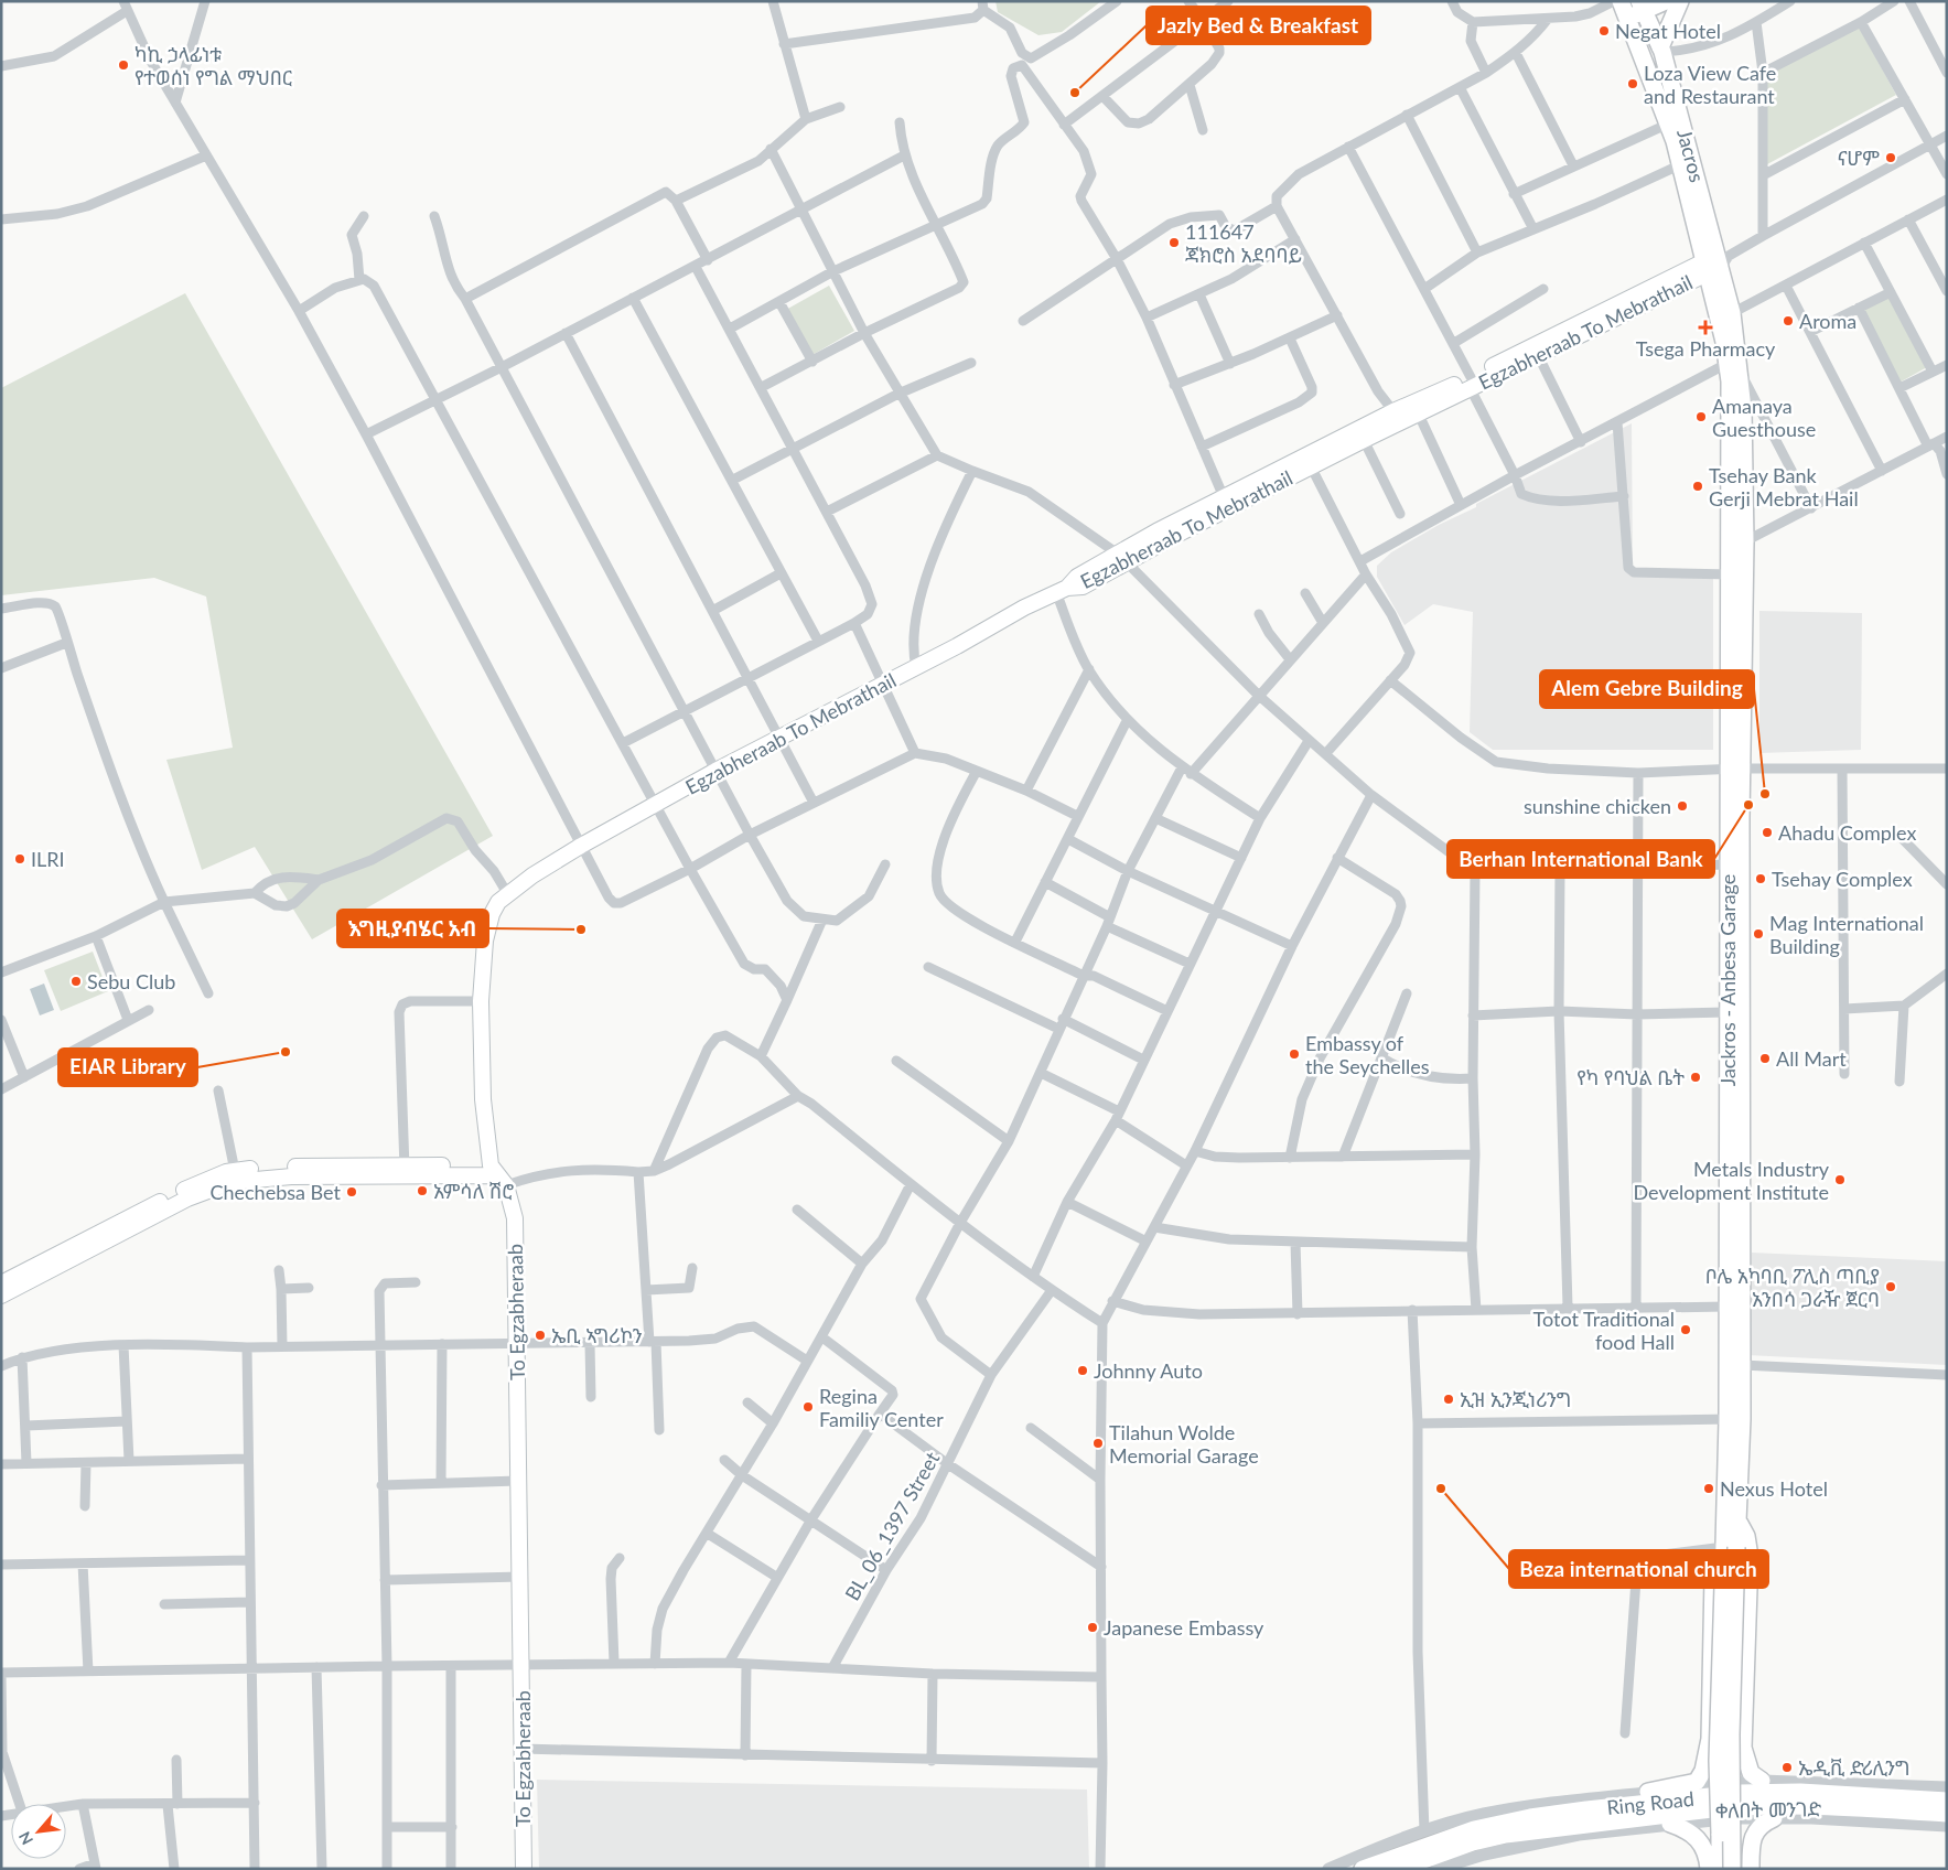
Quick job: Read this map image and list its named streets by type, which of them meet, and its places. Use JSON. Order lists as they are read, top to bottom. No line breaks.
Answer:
{"streets":{"main road":["Jacros","Egzabheraab To Mebrathail","Jackros - Anbesa Garage","To Egzabheraab","Ring Road","ቀለበት መንገድ"],"street":["BL_06_1397 Street"]},"crossings":[["Jacros","Egzabheraab To Mebrathail"],["Jacros","Jackros - Anbesa Garage"],["Egzabheraab To Mebrathail","Jackros - Anbesa Garage"],["Egzabheraab To Mebrathail","To Egzabheraab"]],"places":{"other":["Negat Hotel","ካኪ ኃላፊነቱ የተወሰነ የግል ማህበር","Loza View Cafe and Restaurant","Jazly Bed & Breakfast","ናሆም","111647 ጃክሮስ አደባባይ","Aroma","Amanaya Guesthouse","Tsehay Bank Gerji Mebrat Hail","Alem Gebre Building","Berhan International Bank","sunshine chicken","Ahadu Complex","ILRI","Tsehay Complex","እግዚያብሄር አብ","Mag International Building","Sebu Club","EIAR Library","Embassy of the Seychelles","All Mart","የካ የባህል ቤት","Metals Industry Development Institute","አምሳለ ሽሮ","Chechebsa Bet","ቦሌ አካባቢ ፖሊስ ጣቢያ አንበሳ ጋራዥ ጀርባ","Totot Traditional food Hall","ኤቢ ኣግሪኮን","Johnny Auto","ኢዝ ኢንጂነሪንግ","Regina Familiy Center","Tilahun Wolde Memorial Garage","Beza international church","Nexus Hotel","Japanese Embassy","ኤዲቪ ድሪሊንግ"],"health":["Tsega Pharmacy"]},"north":"bottom left"}
